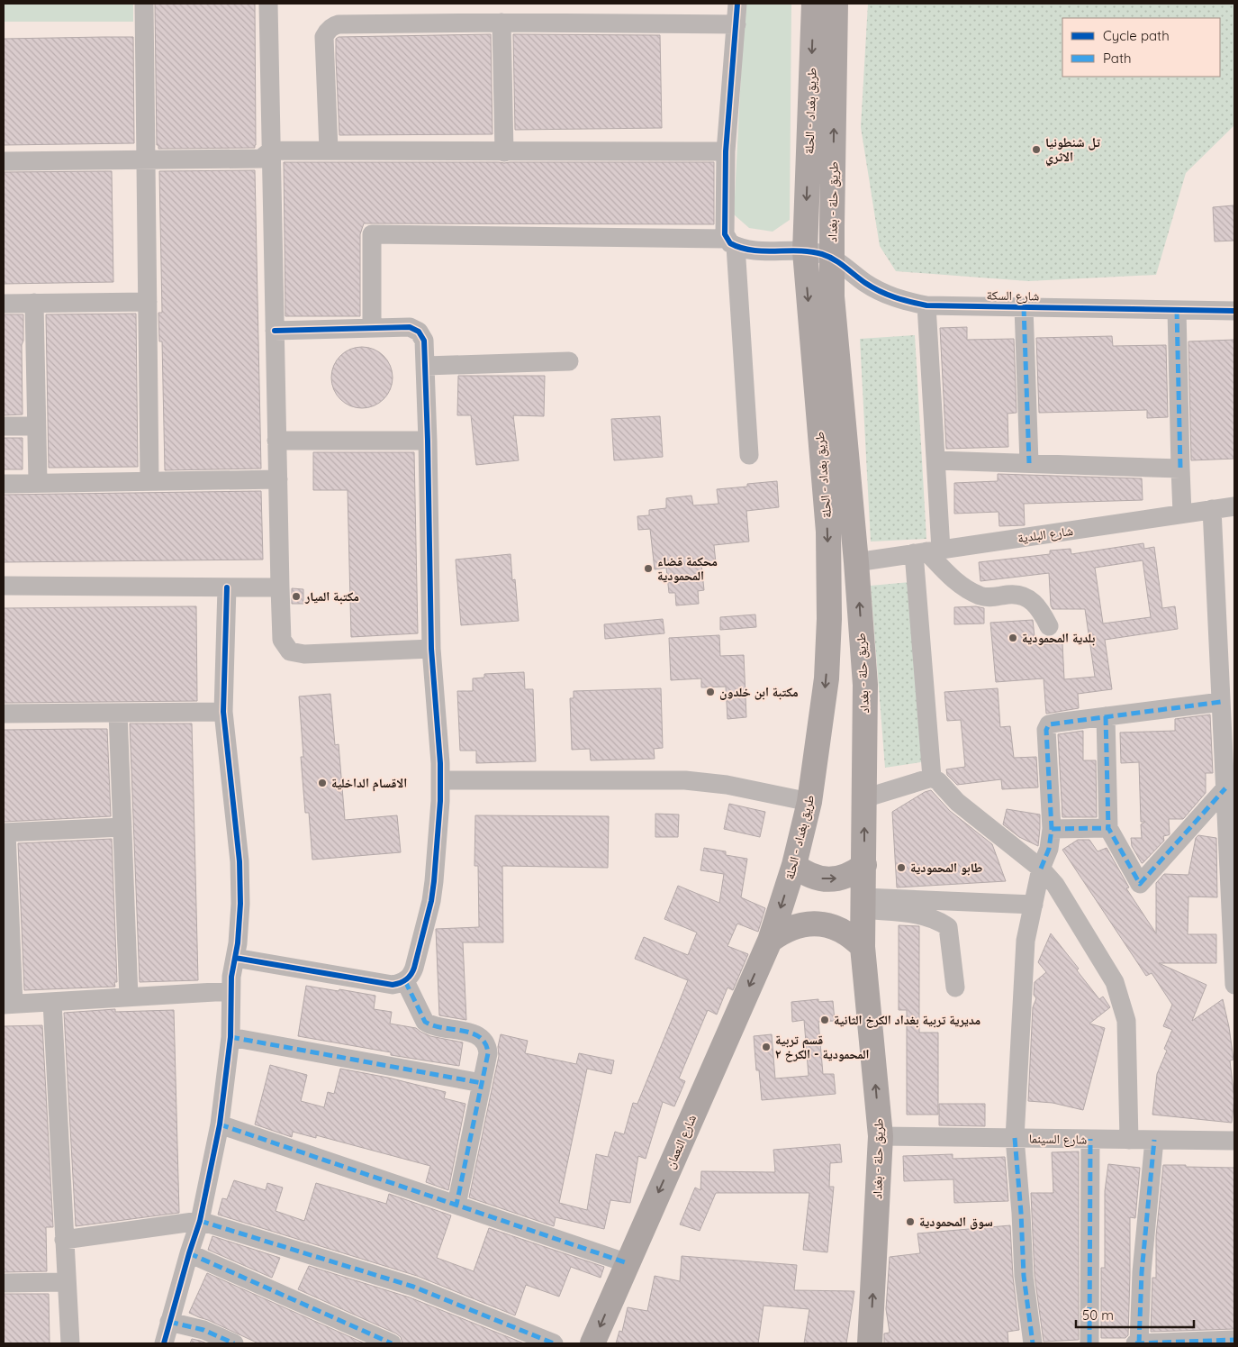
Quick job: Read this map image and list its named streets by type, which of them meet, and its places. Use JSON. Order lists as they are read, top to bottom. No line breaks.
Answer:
{"streets":{"main road":["طريق بغداد - الحلة","طريق حلة - بغداد","شارع النعمان"],"street":["شارع السكة","شارع البلدية","شارع السينما"]},"crossings":[["طريق بغداد - الحلة","شارع السكة"],["طريق بغداد - الحلة","شارع النعمان"],["طريق حلة - بغداد","شارع السكة"],["طريق حلة - بغداد","شارع البلدية"],["طريق حلة - بغداد","شارع السينما"]],"one_way":["طريق بغداد - الحلة","طريق حلة - بغداد","شارع النعمان"],"places":["تل شنطونيا الاثري","محكمة قضاء المحمودية","مكتبة الميار","بلدية المحمودية","مكتبة ابن خلدون","الاقسام الداخلية","طابو المحمودية","مديرية تربية بغداد الكرخ الثانية","قسم تربية المحمودية - الكرخ ٢","سوق المحمودية"],"legend":["Cycle path","Path"],"scale_bar":"50 m"}
